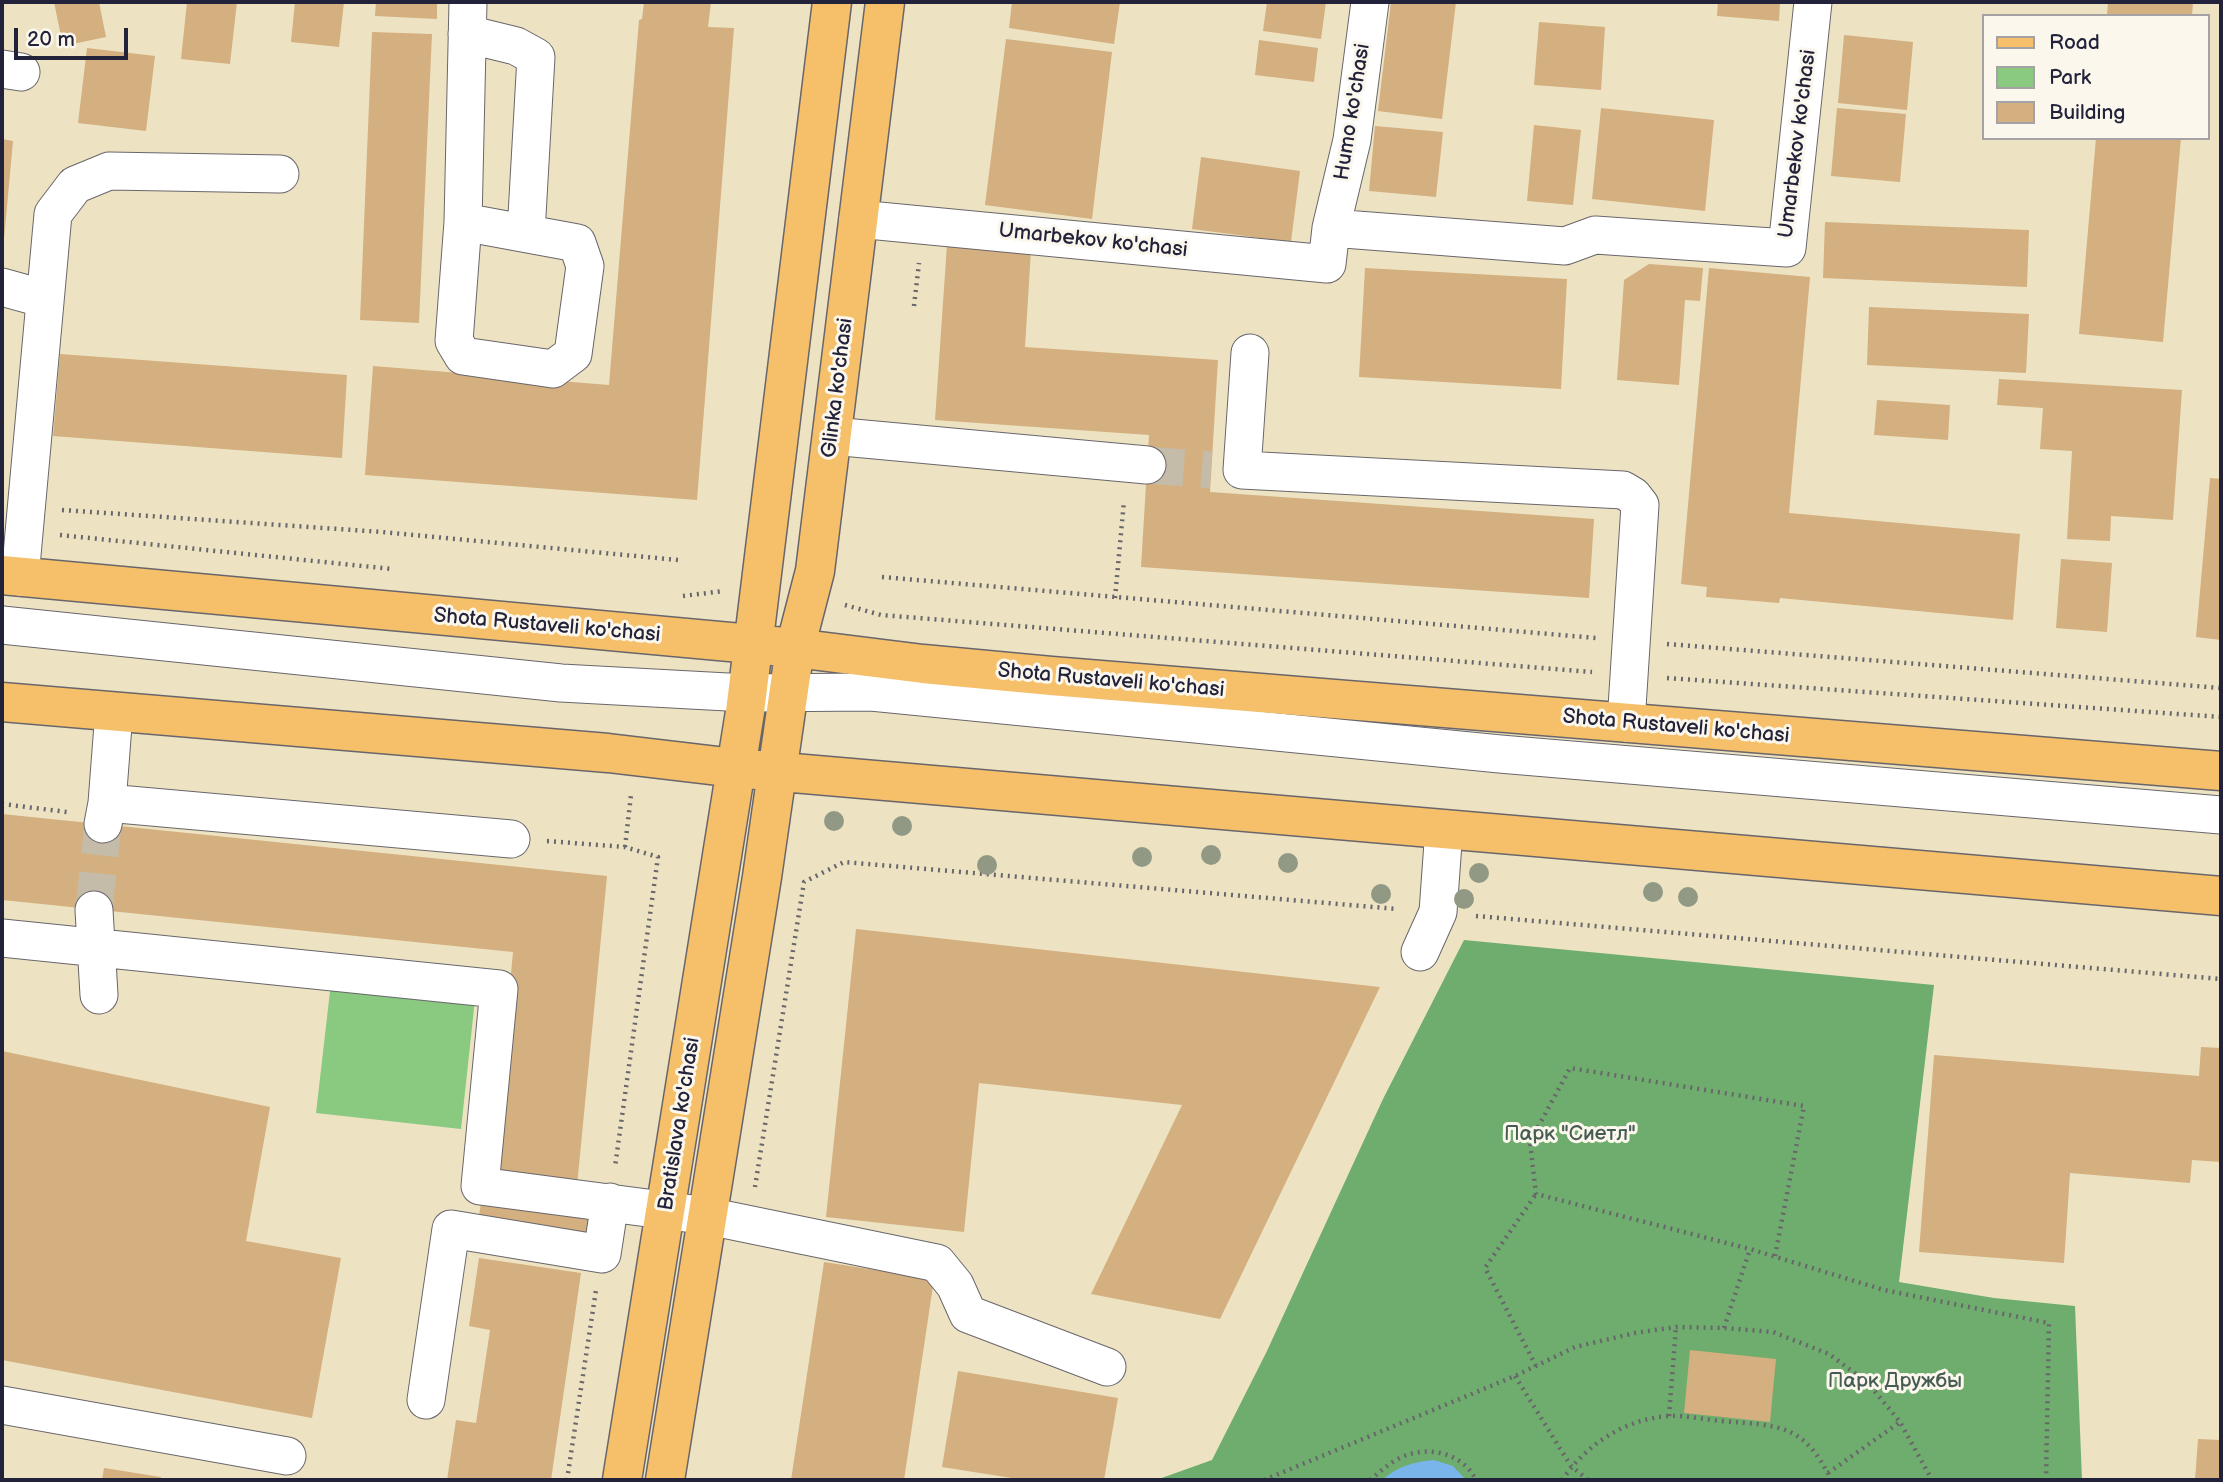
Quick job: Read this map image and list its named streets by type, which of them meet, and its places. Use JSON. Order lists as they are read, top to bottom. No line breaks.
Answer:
{"streets":{"main road":["Glinka ko'chasi","Shota Rustaveli ko'chasi","Bratislava ko'chasi"],"street":["Humo ko'chasi","Umarbekov ko'chasi"]},"crossings":[["Humo ko'chasi","Umarbekov ko'chasi"],["Umarbekov ko'chasi","Glinka ko'chasi"],["Glinka ko'chasi","Shota Rustaveli ko'chasi"],["Glinka ko'chasi","Bratislava ko'chasi"]],"parks":["Парк \"Сиетл\"","Парк Дружбы"],"legend":["Road","Park","Building"],"scale_bar":"20 m"}
